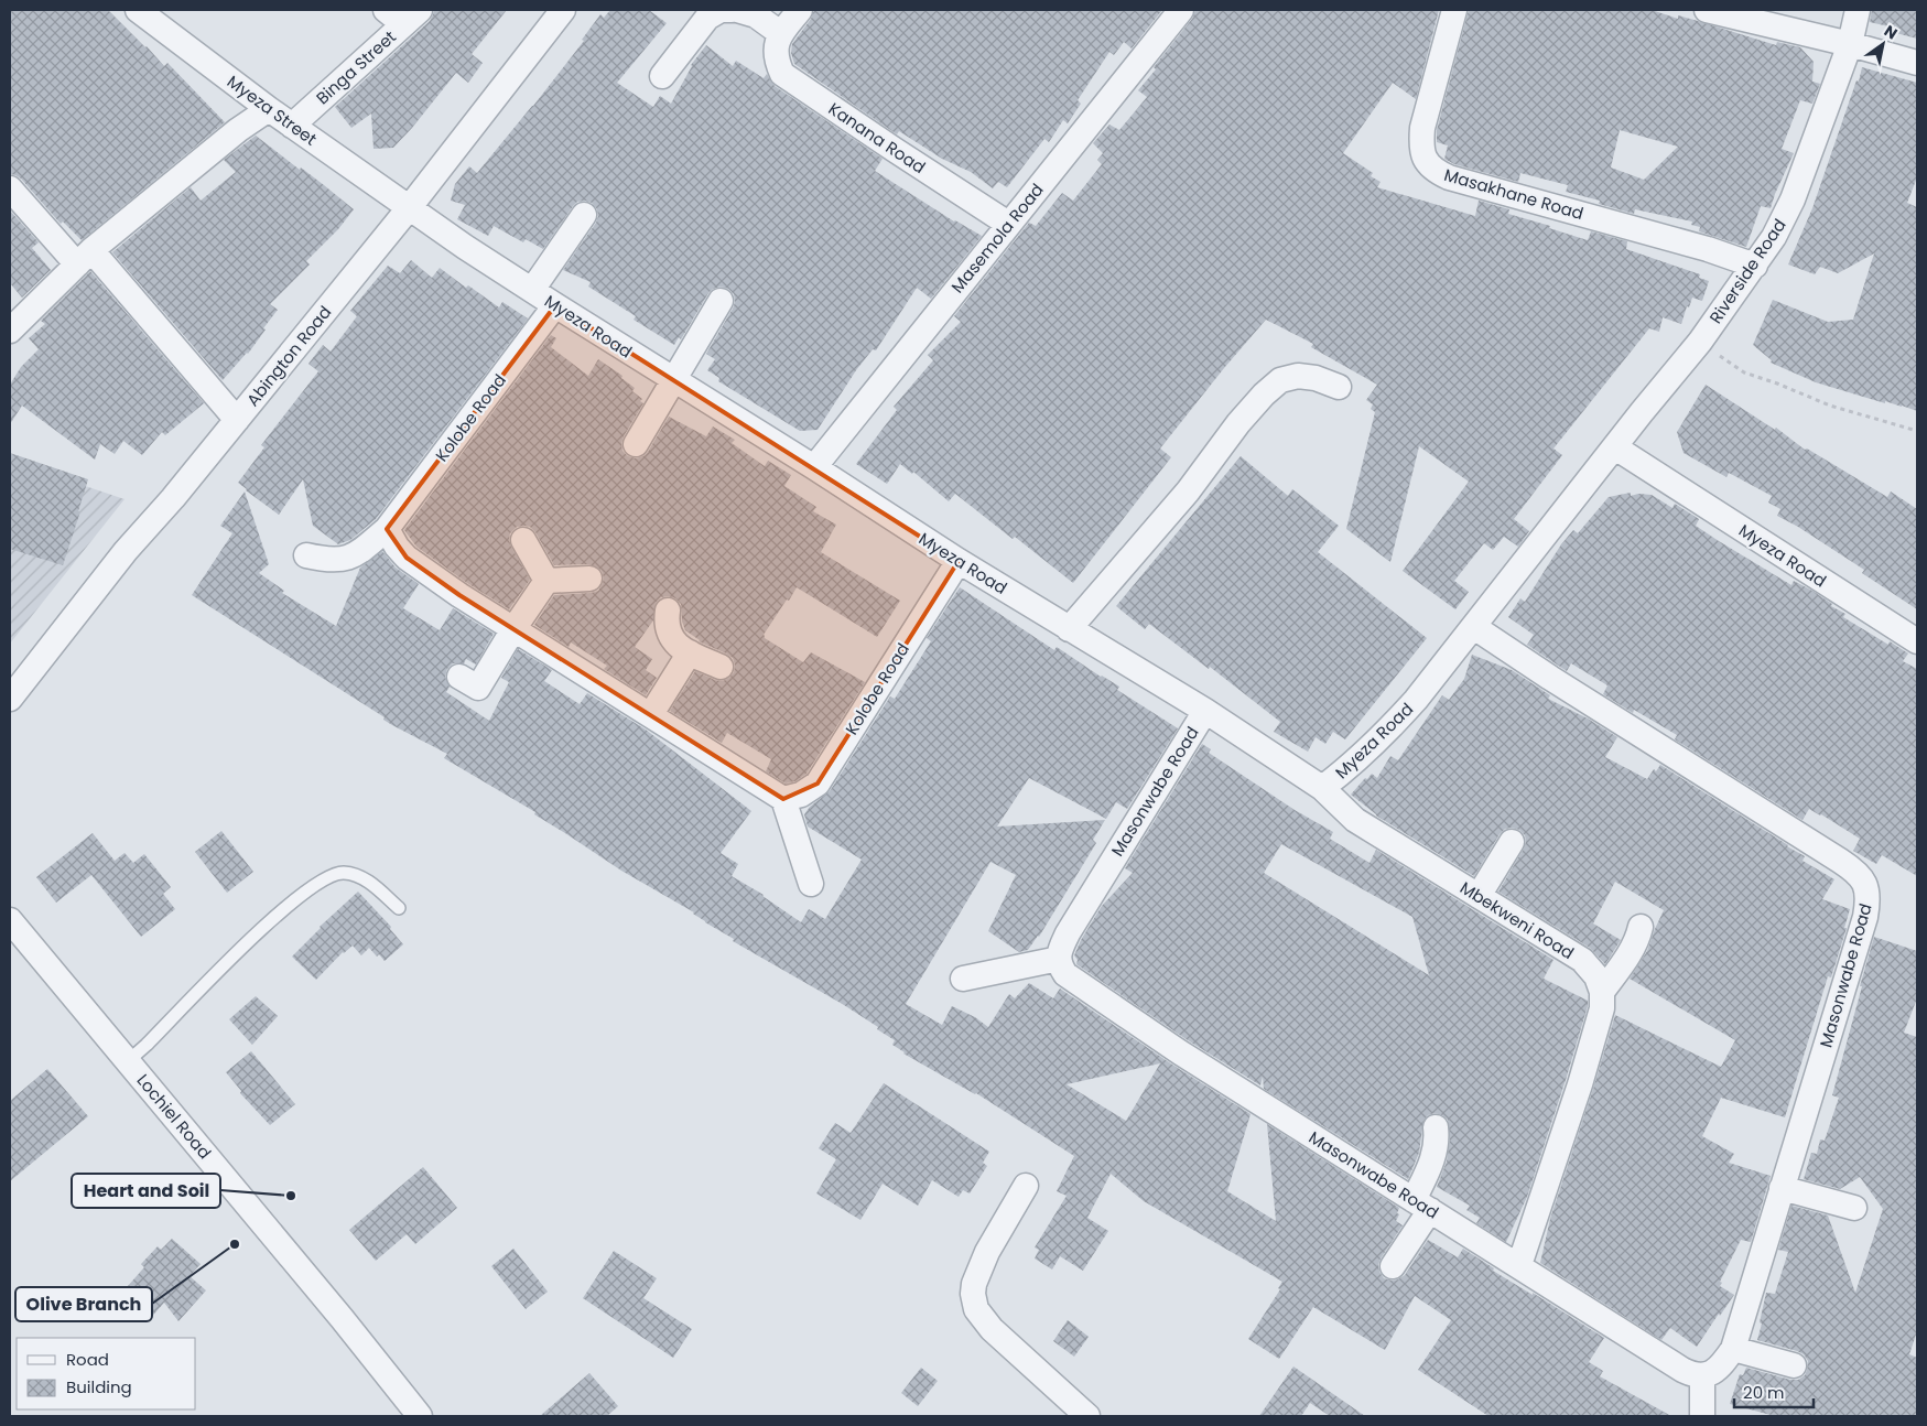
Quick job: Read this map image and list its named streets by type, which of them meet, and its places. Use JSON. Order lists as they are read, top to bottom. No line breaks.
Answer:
{"streets":{"street":["Binga Street","Myeza Street","Kanana Road","Masakhane Road","Masemola Road","Riverside Road","Myeza Road","Abington Road","Kolobe Road","Masonwabe Road","Mbekweni Road","Lochiel Road"]},"crossings":[["Binga Street","Myeza Street"],["Myeza Street","Myeza Road"],["Myeza Street","Abington Road"],["Kanana Road","Masemola Road"],["Masakhane Road","Riverside Road"],["Masemola Road","Myeza Road"],["Riverside Road","Myeza Road"],["Myeza Road","Abington Road"],["Myeza Road","Kolobe Road"],["Myeza Road","Masonwabe Road"],["Myeza Road","Mbekweni Road"]],"places":["Heart and Soil","Olive Branch"],"legend":["Road","Building"],"scale_bar":"20 m","north":"top right"}
